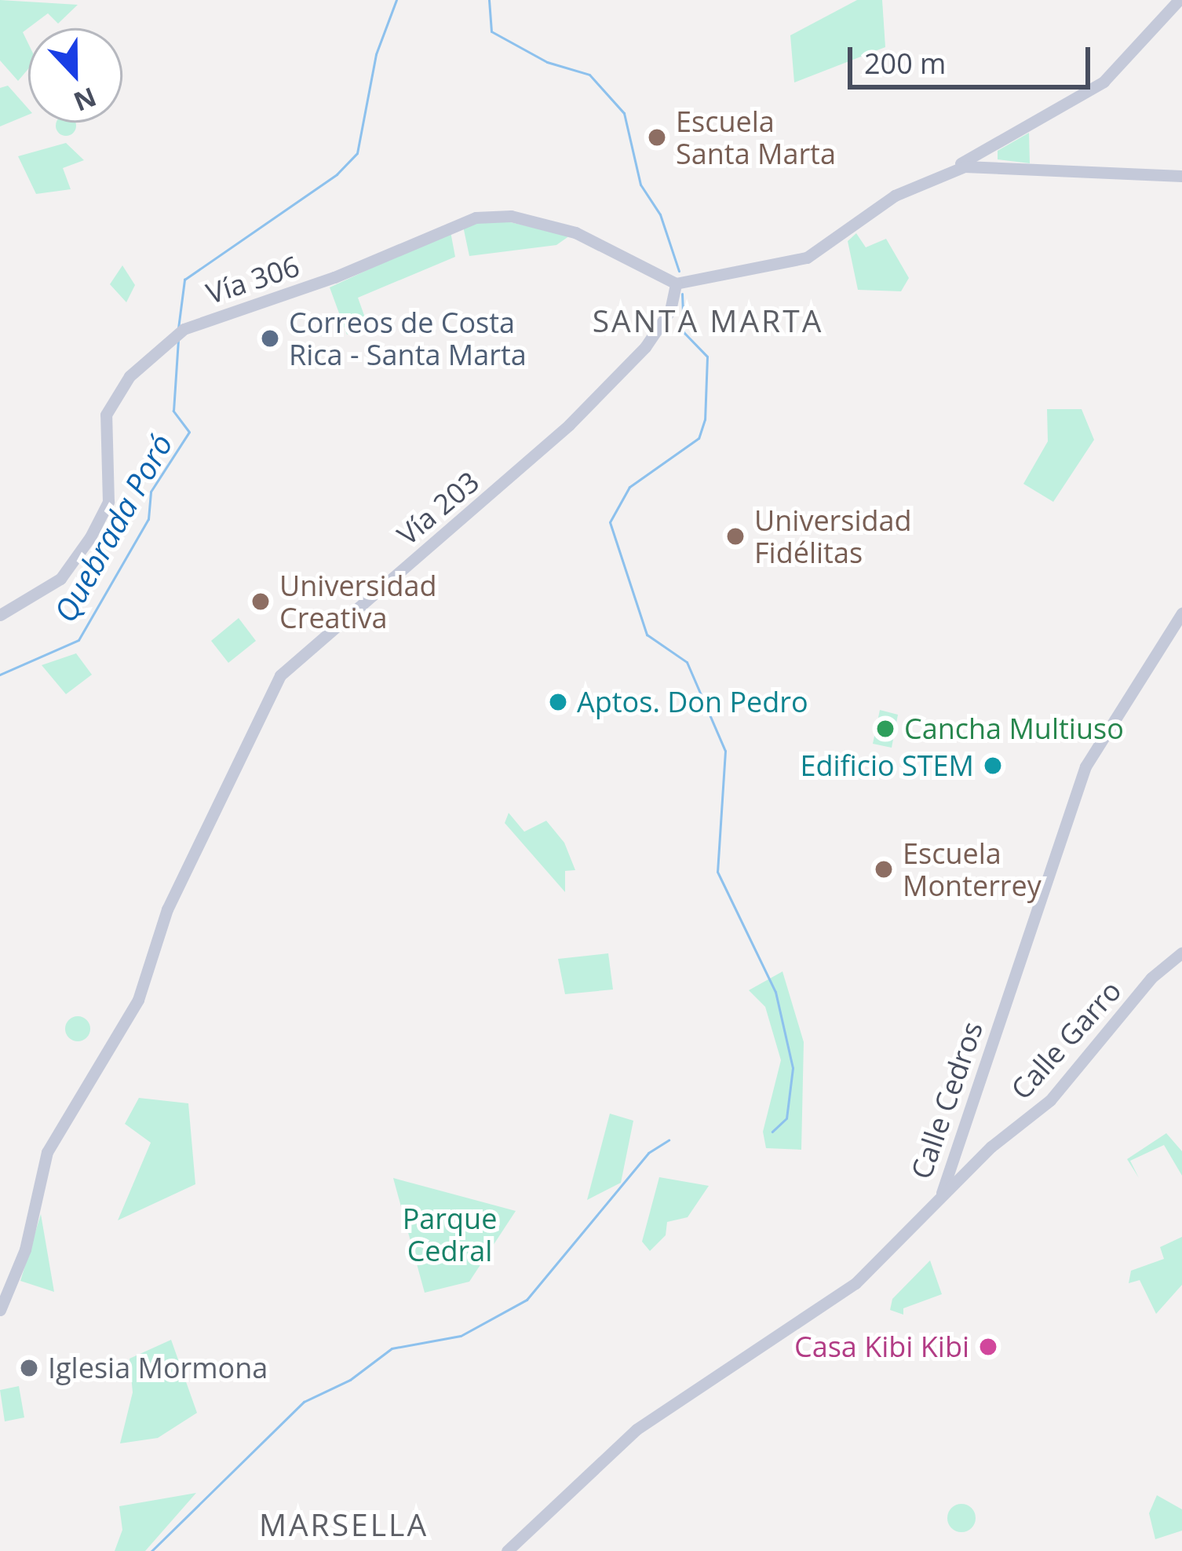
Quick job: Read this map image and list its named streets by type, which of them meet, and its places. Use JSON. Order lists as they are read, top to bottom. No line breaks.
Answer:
{"streets":{"street":["Vía 306","Vía 203","Calle Garro","Calle Cedros"]},"crossings":[["Vía 306","Vía 203"],["Calle Garro","Calle Cedros"]],"districts":["SANTA MARTA","MARSELLA"],"water":["Quebrada Poró"],"parks":["Parque Cedral"],"places":["Escuela Santa Marta","Correos de Costa Rica - Santa Marta","Universidad Fidélitas","Universidad Creativa","Aptos. Don Pedro","Cancha Multiuso","Edificio STEM","Escuela Monterrey","Casa Kibi Kibi","Iglesia Mormona"],"scale_bar":"200 m","north":"bottom"}
